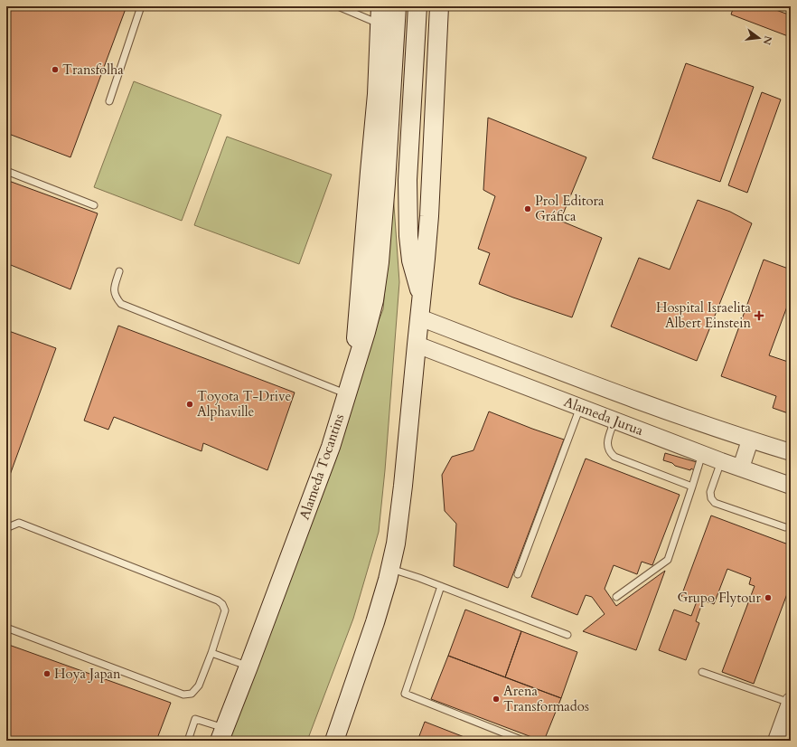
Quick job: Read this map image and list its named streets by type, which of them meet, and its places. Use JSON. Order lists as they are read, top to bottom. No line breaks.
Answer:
{"streets":{"main road":["Alameda Tocantins"],"street":["Alameda Jurua"]},"places":{"other":["Transfolha","Prol Editora Gráfica","Toyota T-Drive Alphaville","Grupo Flytour","Hoya Japan","Arena Transformados"],"health":["Hospital Israelita Albert Einstein"]},"north":"right"}
